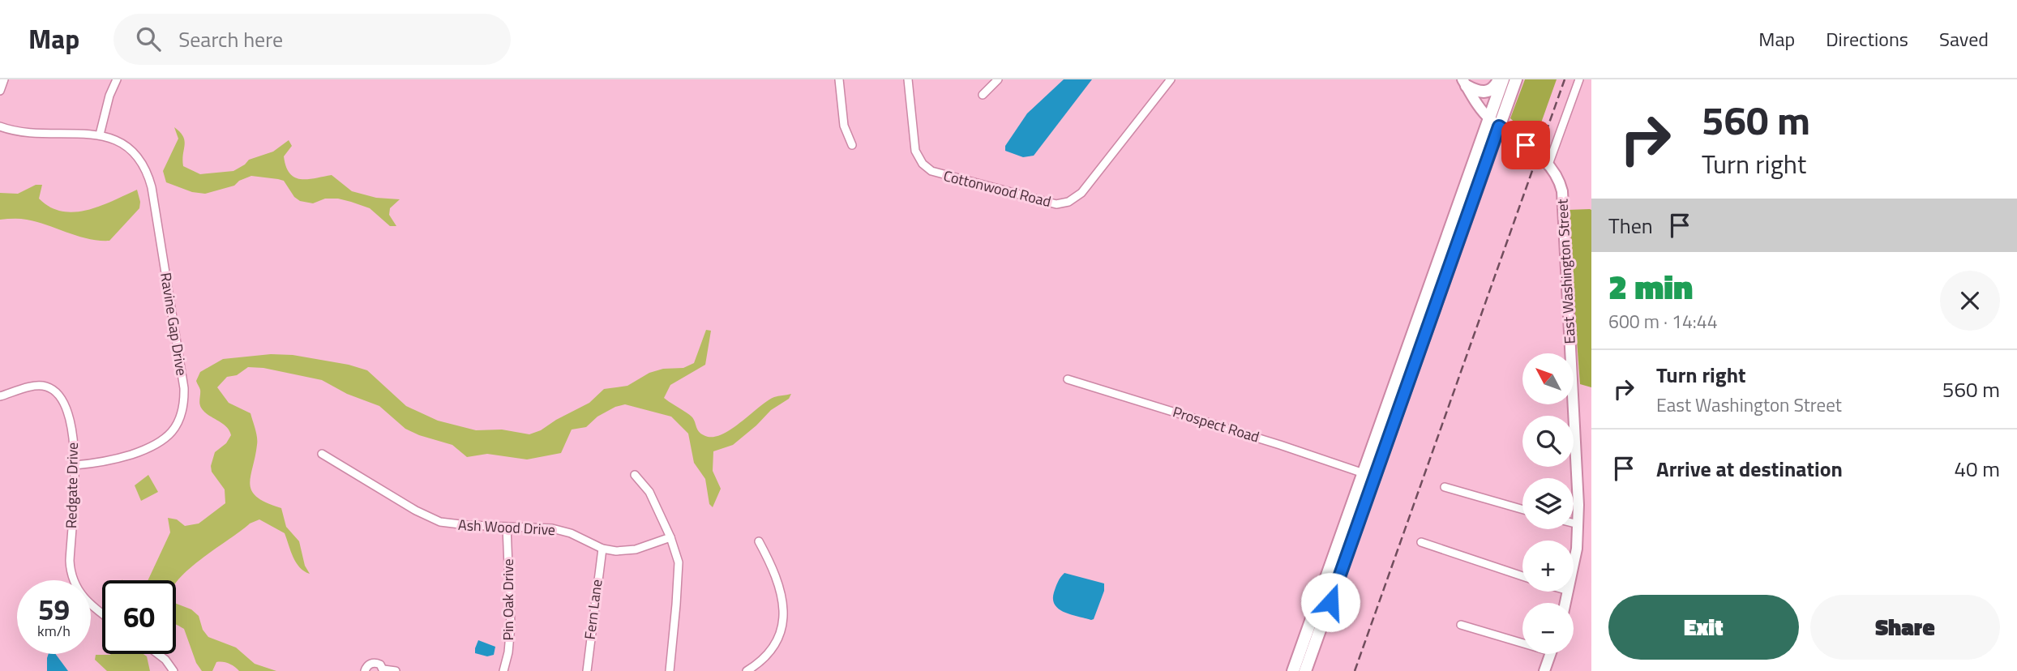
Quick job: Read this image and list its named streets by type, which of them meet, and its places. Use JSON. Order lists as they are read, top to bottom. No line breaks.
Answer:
{"streets":{"main road":["East Washington Street"],"street":["Cottonwood Road","Ravine Gap Drive","Prospect Road","Redgate Drive","Ash Wood Drive","Pin Oak Drive","Fern Lane"]},"crossings":[["Ravine Gap Drive","Redgate Drive"],["Ash Wood Drive","Pin Oak Drive"],["Ash Wood Drive","Fern Lane"]],"north":"top left","page":{"header":"Map","search":"Search here","nav":["Map","Directions","Saved"],"turn":["560 m","Turn right"],"then":"Then","heading":["2 min","600 m · 14:44"],"list":[{"name":"Turn right","note":"East Washington Street","value":"560 m"},{"name":"Arrive at destination","value":"40 m"}],"map_buttons":["+","−"],"speed":"59 km/h","limit":"60","buttons":["Exit","Share"]}}
